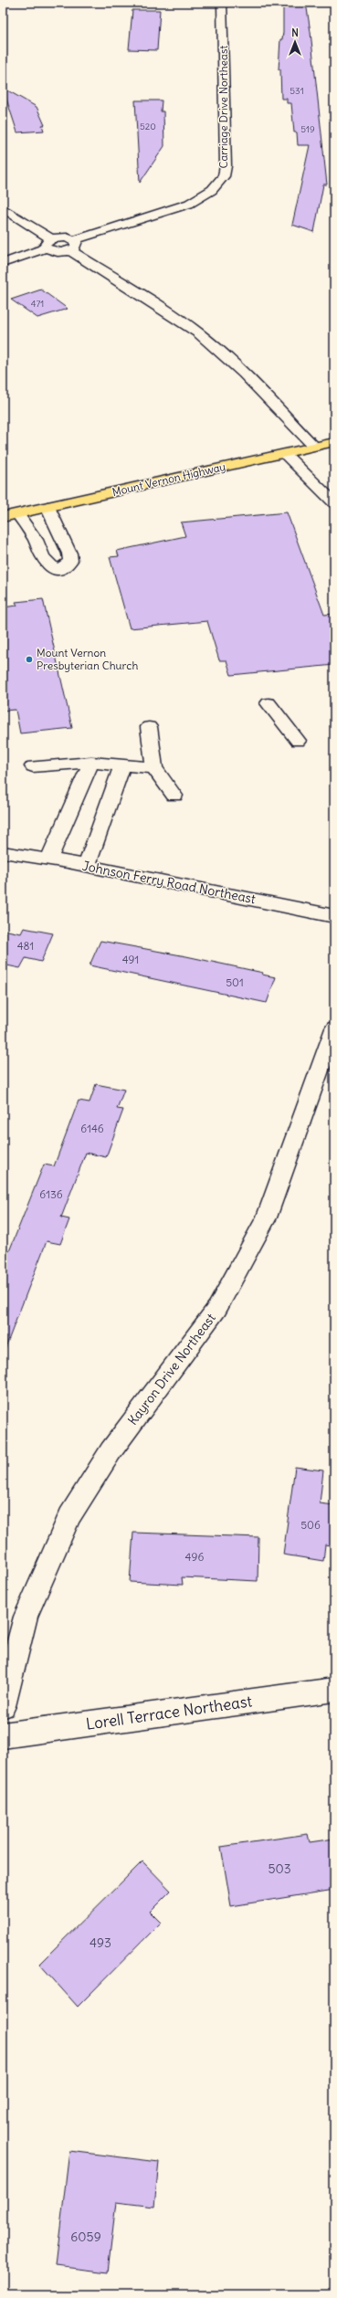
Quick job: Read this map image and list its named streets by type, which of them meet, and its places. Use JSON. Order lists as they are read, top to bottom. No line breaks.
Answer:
{"streets":{"main road":["Mount Vernon Highway"],"street":["Carriage Drive Northeast","Johnson Ferry Road Northeast","Kayron Drive Northeast","Lorell Terrace Northeast"]},"places":["Mount Vernon Presbyterian Church"],"house_numbers":["531","520","519","471","481","491","501","6146","6136","506","496","503","493","6059"],"north":"top"}
